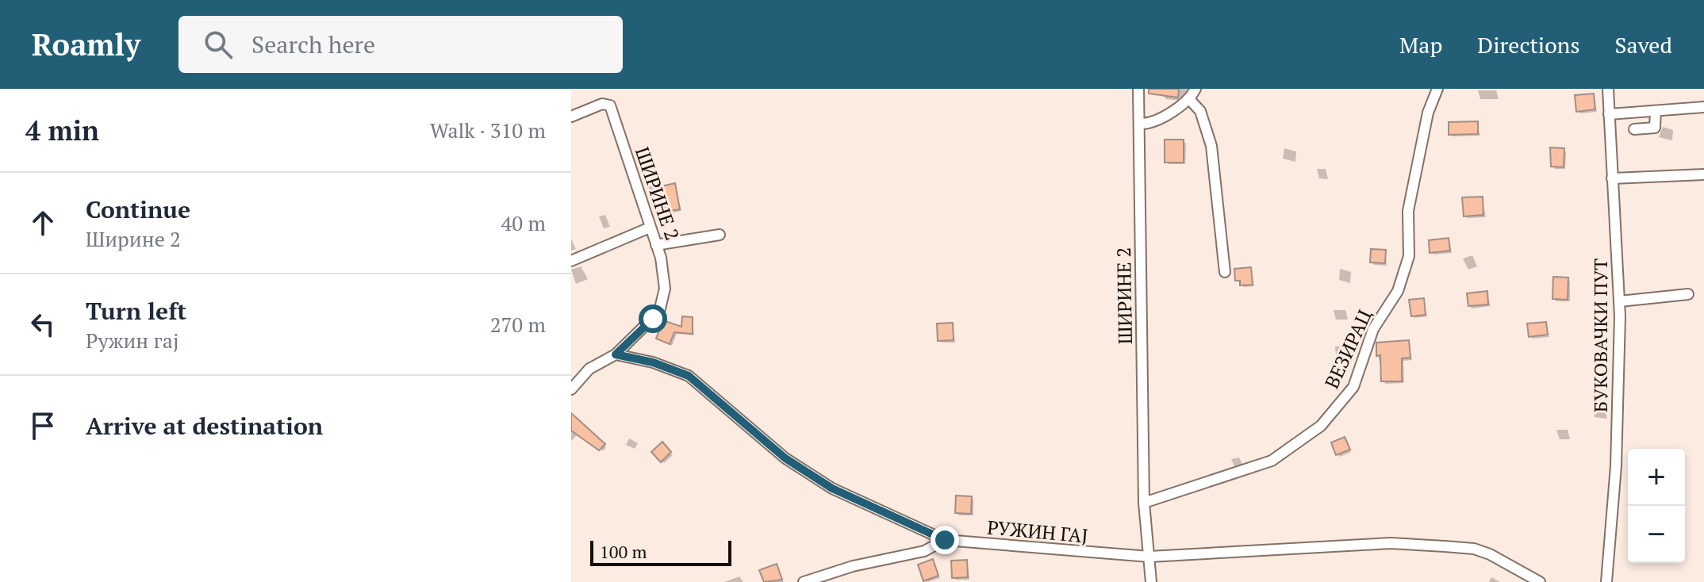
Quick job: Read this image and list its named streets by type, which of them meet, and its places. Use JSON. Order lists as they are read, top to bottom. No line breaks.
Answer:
{"streets":{"street":["ШИРИНЕ 2","БУКОВАЧКИ ПУТ","ВЕЗИРАЦ","РУЖИН ГАЈ"]},"crossings":[["ШИРИНЕ 2","ВЕЗИРАЦ"],["ШИРИНЕ 2","РУЖИН ГАЈ"]],"scale_bar":"100 m","page":{"header":"Roamly","search":"Search here","nav":["Map","Directions","Saved"],"heading":["4 min","Walk · 310 m"],"list":[["Continue","Ширине 2","40 m"],["Turn left","Ружин гај","270 m"],"Arrive at destination"],"map_buttons":["+","−"],"scale":"100 m"}}
